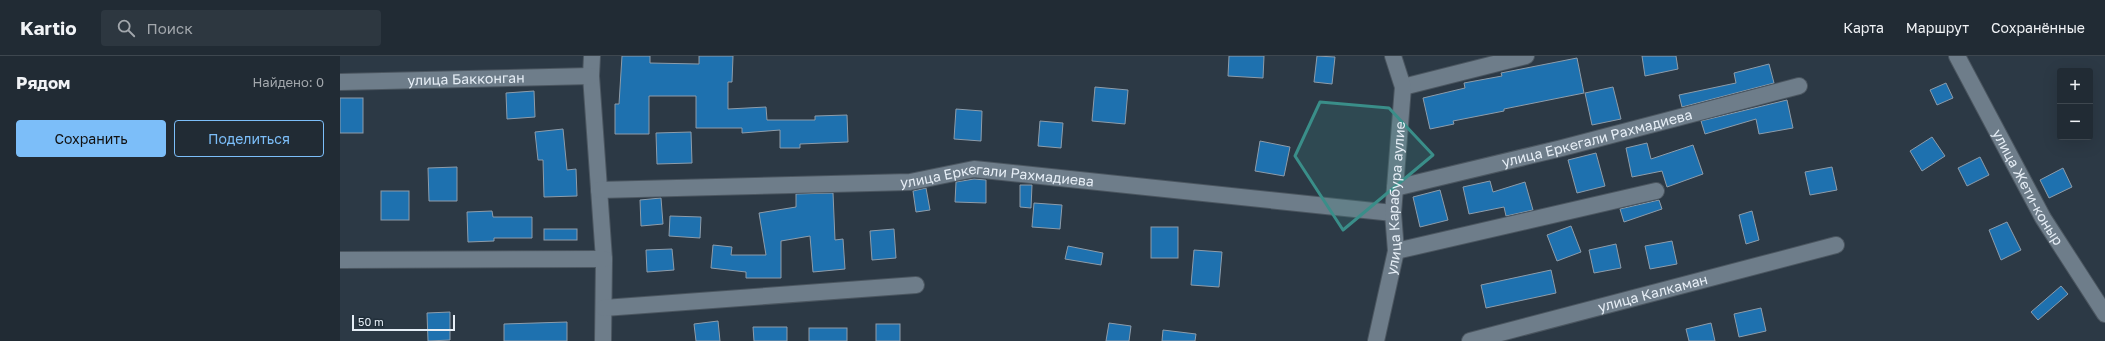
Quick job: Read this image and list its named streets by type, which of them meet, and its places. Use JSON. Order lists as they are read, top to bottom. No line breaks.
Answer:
{"streets":{"street":["улица Бакконган","улица Еркегали Рахмадиева","улица Жети-коныр","улица Карабура аулие","улица Калкаман"]},"crossings":[["улица Еркегали Рахмадиева","улица Карабура аулие"]],"scale_bar":"50 m","page":{"header":"Kartio","search":"Поиск","nav":["Карта","Маршрут","Сохранённые"],"heading":["Рядом","Найдено: 0"],"map_buttons":["+","−"],"buttons":["Сохранить","Поделиться"],"scale":"50 m"}}
